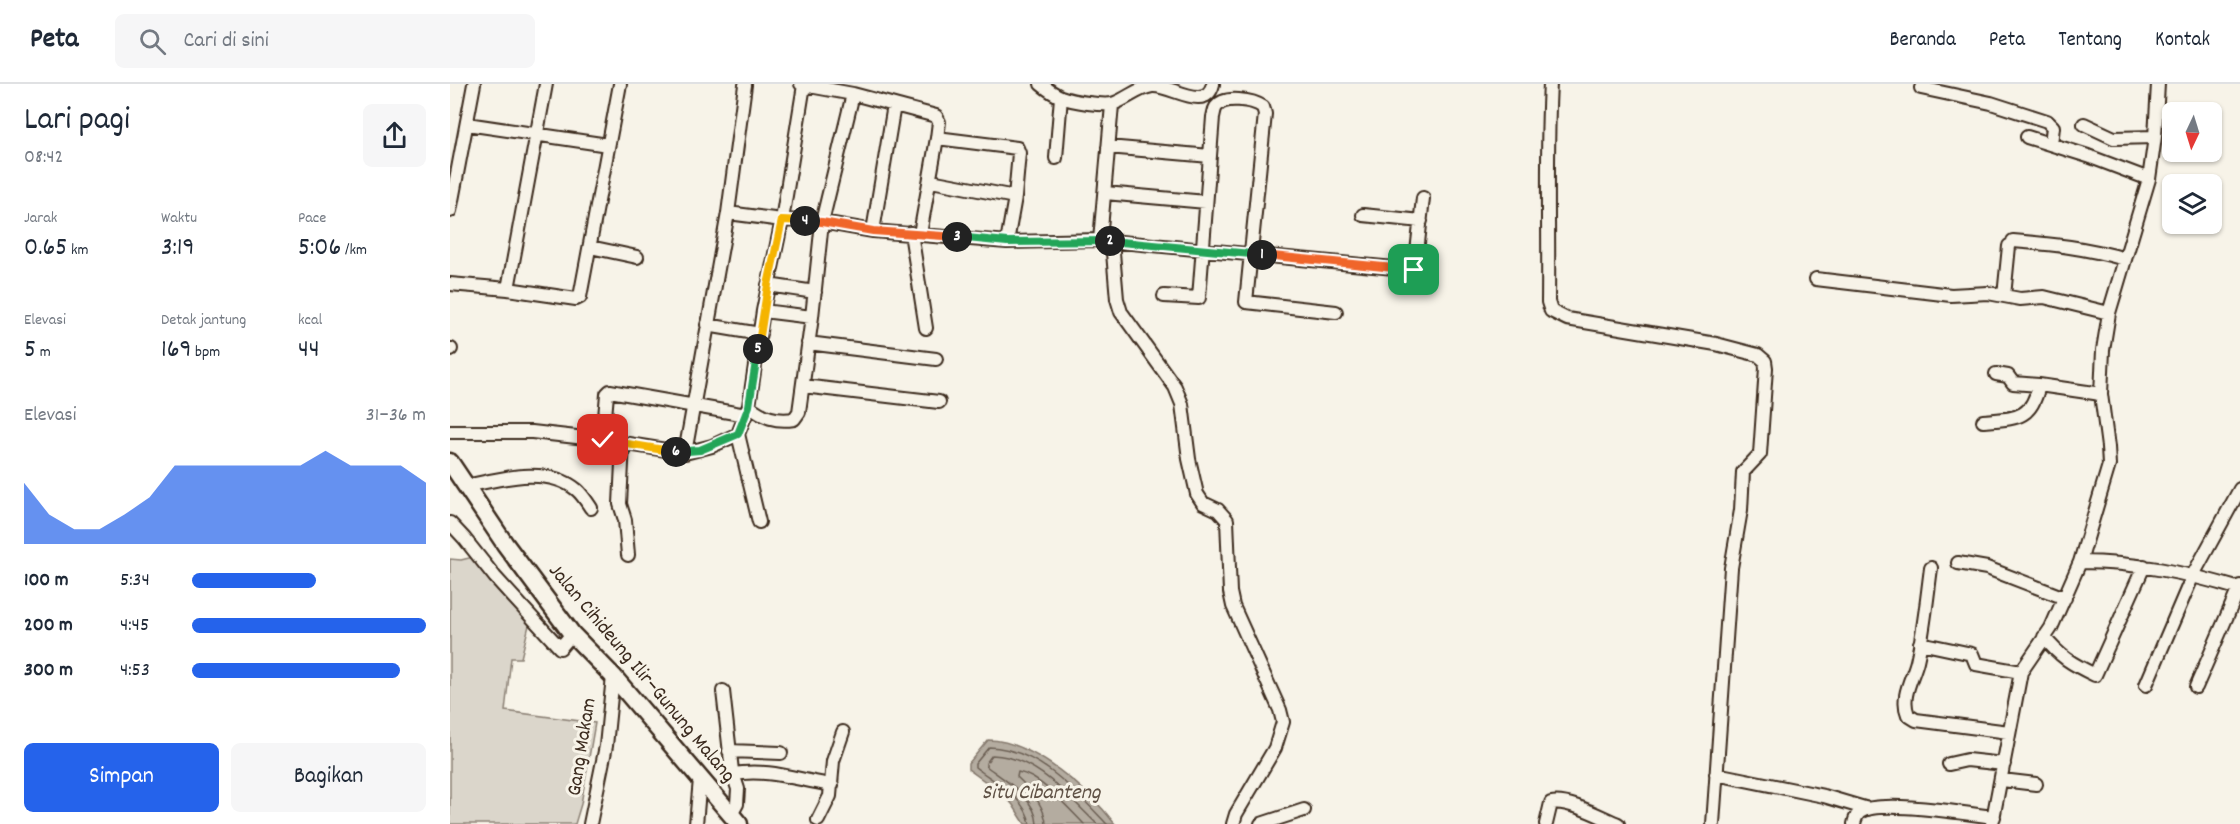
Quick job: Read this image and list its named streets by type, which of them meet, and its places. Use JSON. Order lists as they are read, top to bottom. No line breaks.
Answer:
{"streets":{"main road":["Jalan Cihideung Ilir–Gunung Malang"],"street":["Gang Makam"]},"crossings":[["Jalan Cihideung Ilir–Gunung Malang","Gang Makam"]],"water":["Situ Cibanteng"],"north":"bottom","page":{"header":"Peta","search":"Cari di sini","nav":["Beranda","Peta","Tentang","Kontak"],"heading":["Lari pagi","08:42"],"stats":[["Jarak","0.65 km"],["Waktu","3:19"],["Pace","5:06 /km"],["Elevasi","5 m"],["Detak jantung","169 bpm"],["kcal","44"]],"pins":["4","3","2","1","5","6"],"chart":["Elevasi","31–36 m"],"list":[{"name":"100 m","note":"5:34"},{"name":"200 m","note":"4:45"},{"name":"300 m","note":"4:53"}],"buttons":["Simpan","Bagikan"]}}
